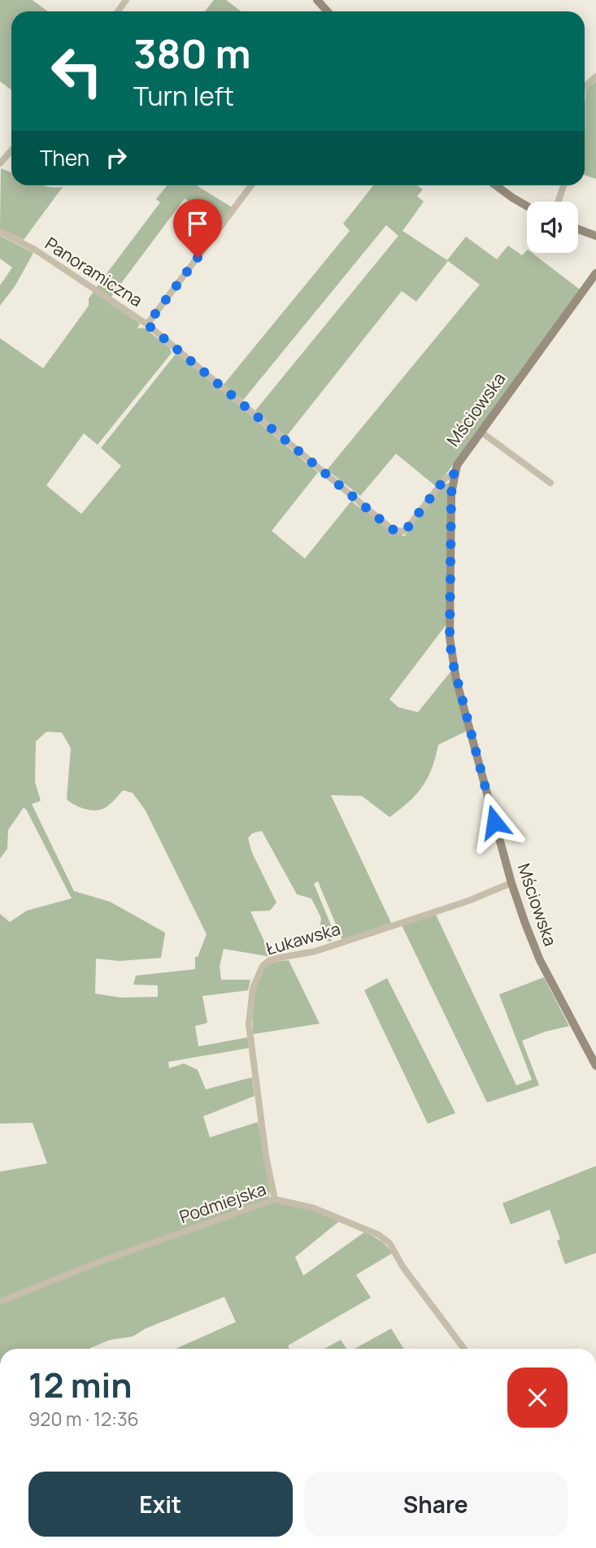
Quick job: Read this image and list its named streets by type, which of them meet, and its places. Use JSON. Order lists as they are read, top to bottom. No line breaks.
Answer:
{"streets":{"street":["Panoramiczna","Mściowska","Łukawska","Podmiejska"]},"crossings":[["Panoramiczna","Mściowska"],["Mściowska","Łukawska"],["Łukawska","Podmiejska"]],"page":{"turn":["380 m","Turn left"],"then":"Then","heading":["12 min","920 m · 12:36"],"buttons":["Exit","Share"]}}
